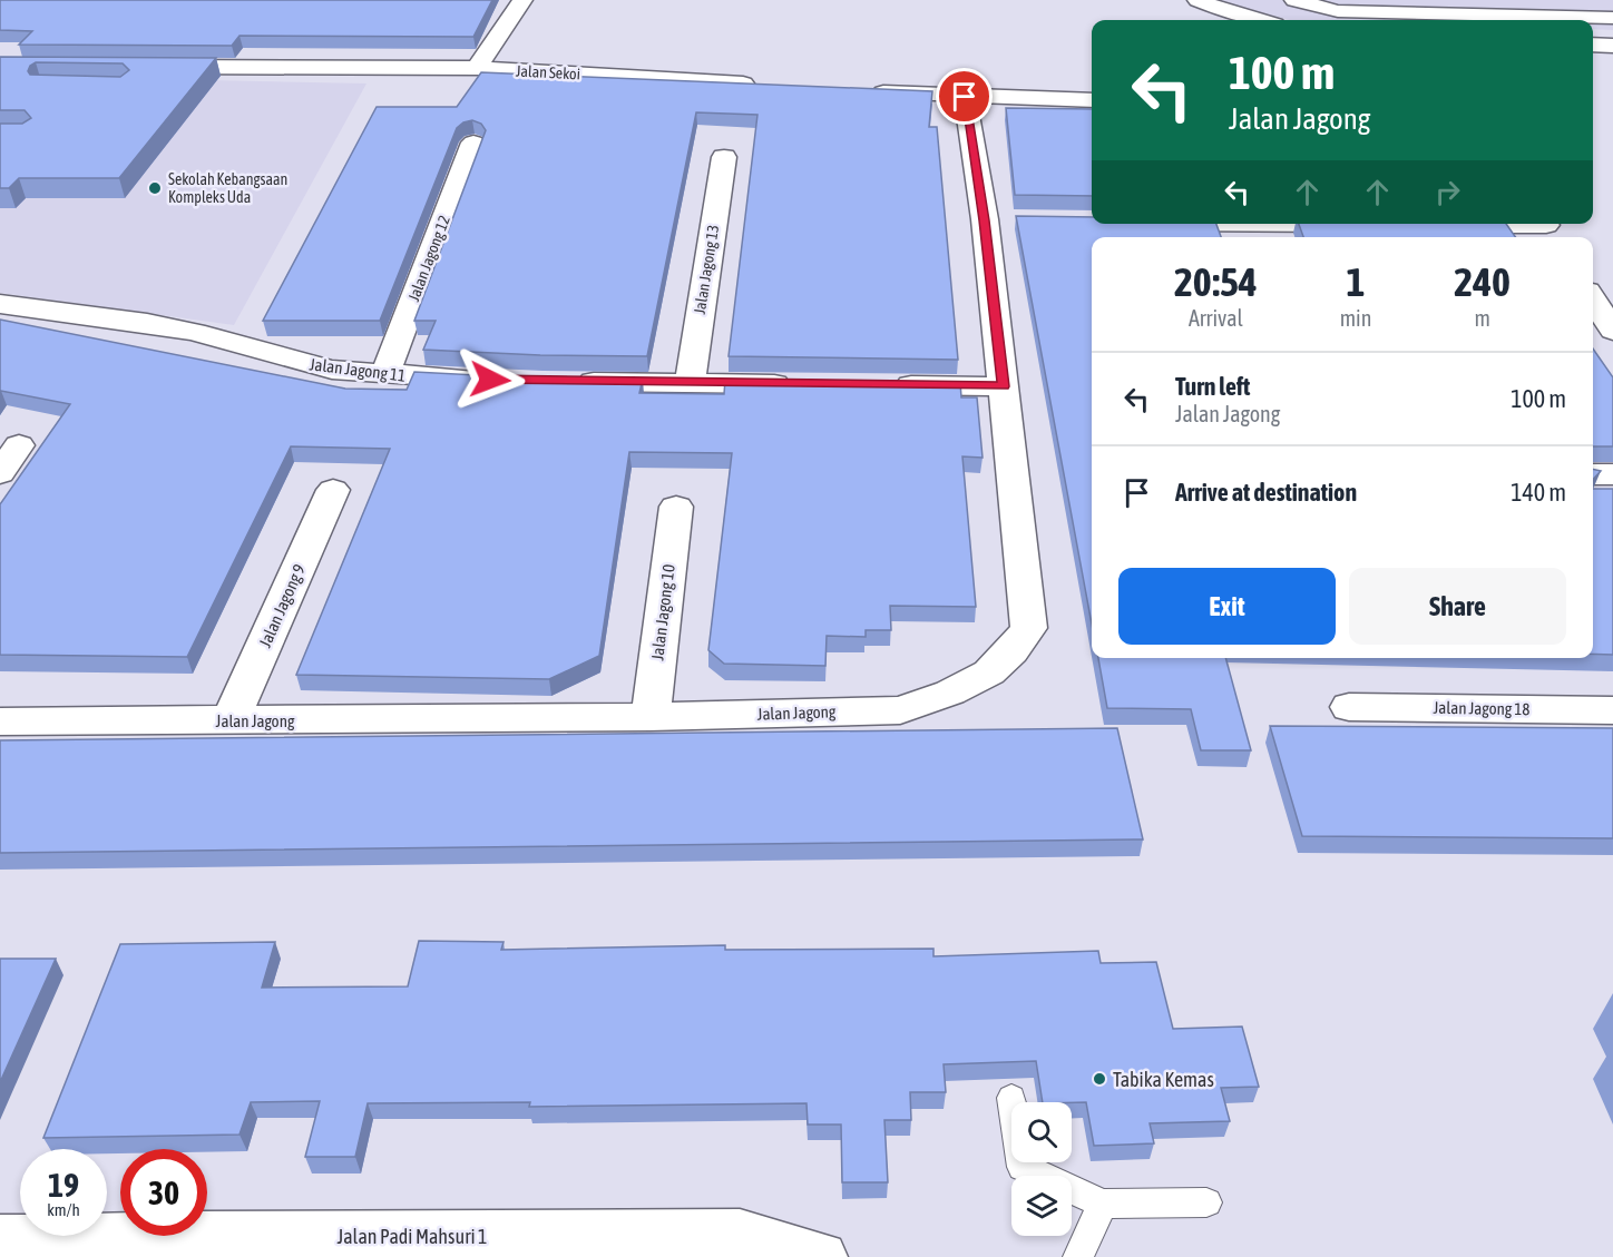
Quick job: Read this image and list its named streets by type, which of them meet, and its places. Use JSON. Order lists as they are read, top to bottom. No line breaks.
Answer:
{"streets":{"street":["Jalan Sekoi","Jalan Jagong 12","Jalan Jagong 13","Jalan Jagong 11","Jalan Jagong 9","Jalan Jagong 10","Jalan Jagong 18","Jalan Jagong","Jalan Padi Mahsuri 1"]},"crossings":[["Jalan Jagong 12","Jalan Jagong 11"],["Jalan Jagong 9","Jalan Jagong"],["Jalan Jagong 10","Jalan Jagong"]],"places":["Sekolah Kebangsaan Kompleks Uda","Tabika Kemas"],"page":{"turn":["100 m","Jalan Jagong"],"eta":["20:54","Arrival","1","min","240","m"],"list":[{"name":"Turn left","note":"Jalan Jagong","value":"100 m"},{"name":"Arrive at destination","value":"140 m"}],"buttons":["Exit","Share"],"speed":"19 km/h","limit":"30"}}
